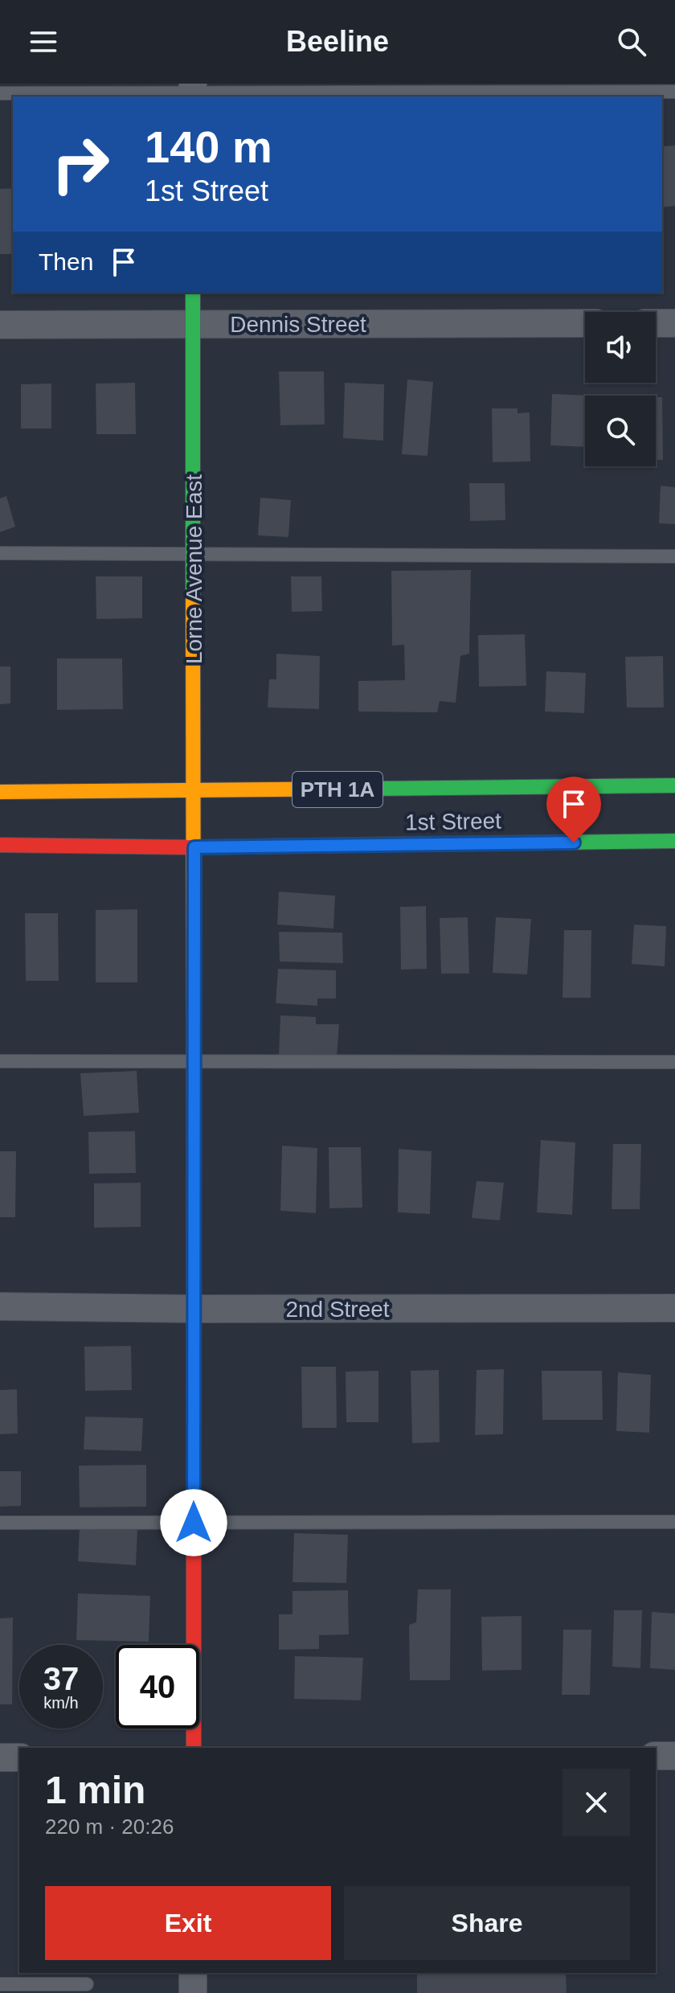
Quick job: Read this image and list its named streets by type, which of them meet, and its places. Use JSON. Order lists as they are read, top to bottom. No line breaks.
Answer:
{"streets":{"street":["Dennis Street","Lorne Avenue East","PTH 1A","1st Street","2nd Street"]},"crossings":[["Dennis Street","Lorne Avenue East"],["Lorne Avenue East","1st Street"],["Lorne Avenue East","2nd Street"]],"page":{"header":"Beeline","turn":["140 m","1st Street"],"then":"Then","speed":"37 km/h","limit":"40","heading":["1 min","220 m · 20:26"],"buttons":["Exit","Share"]}}
